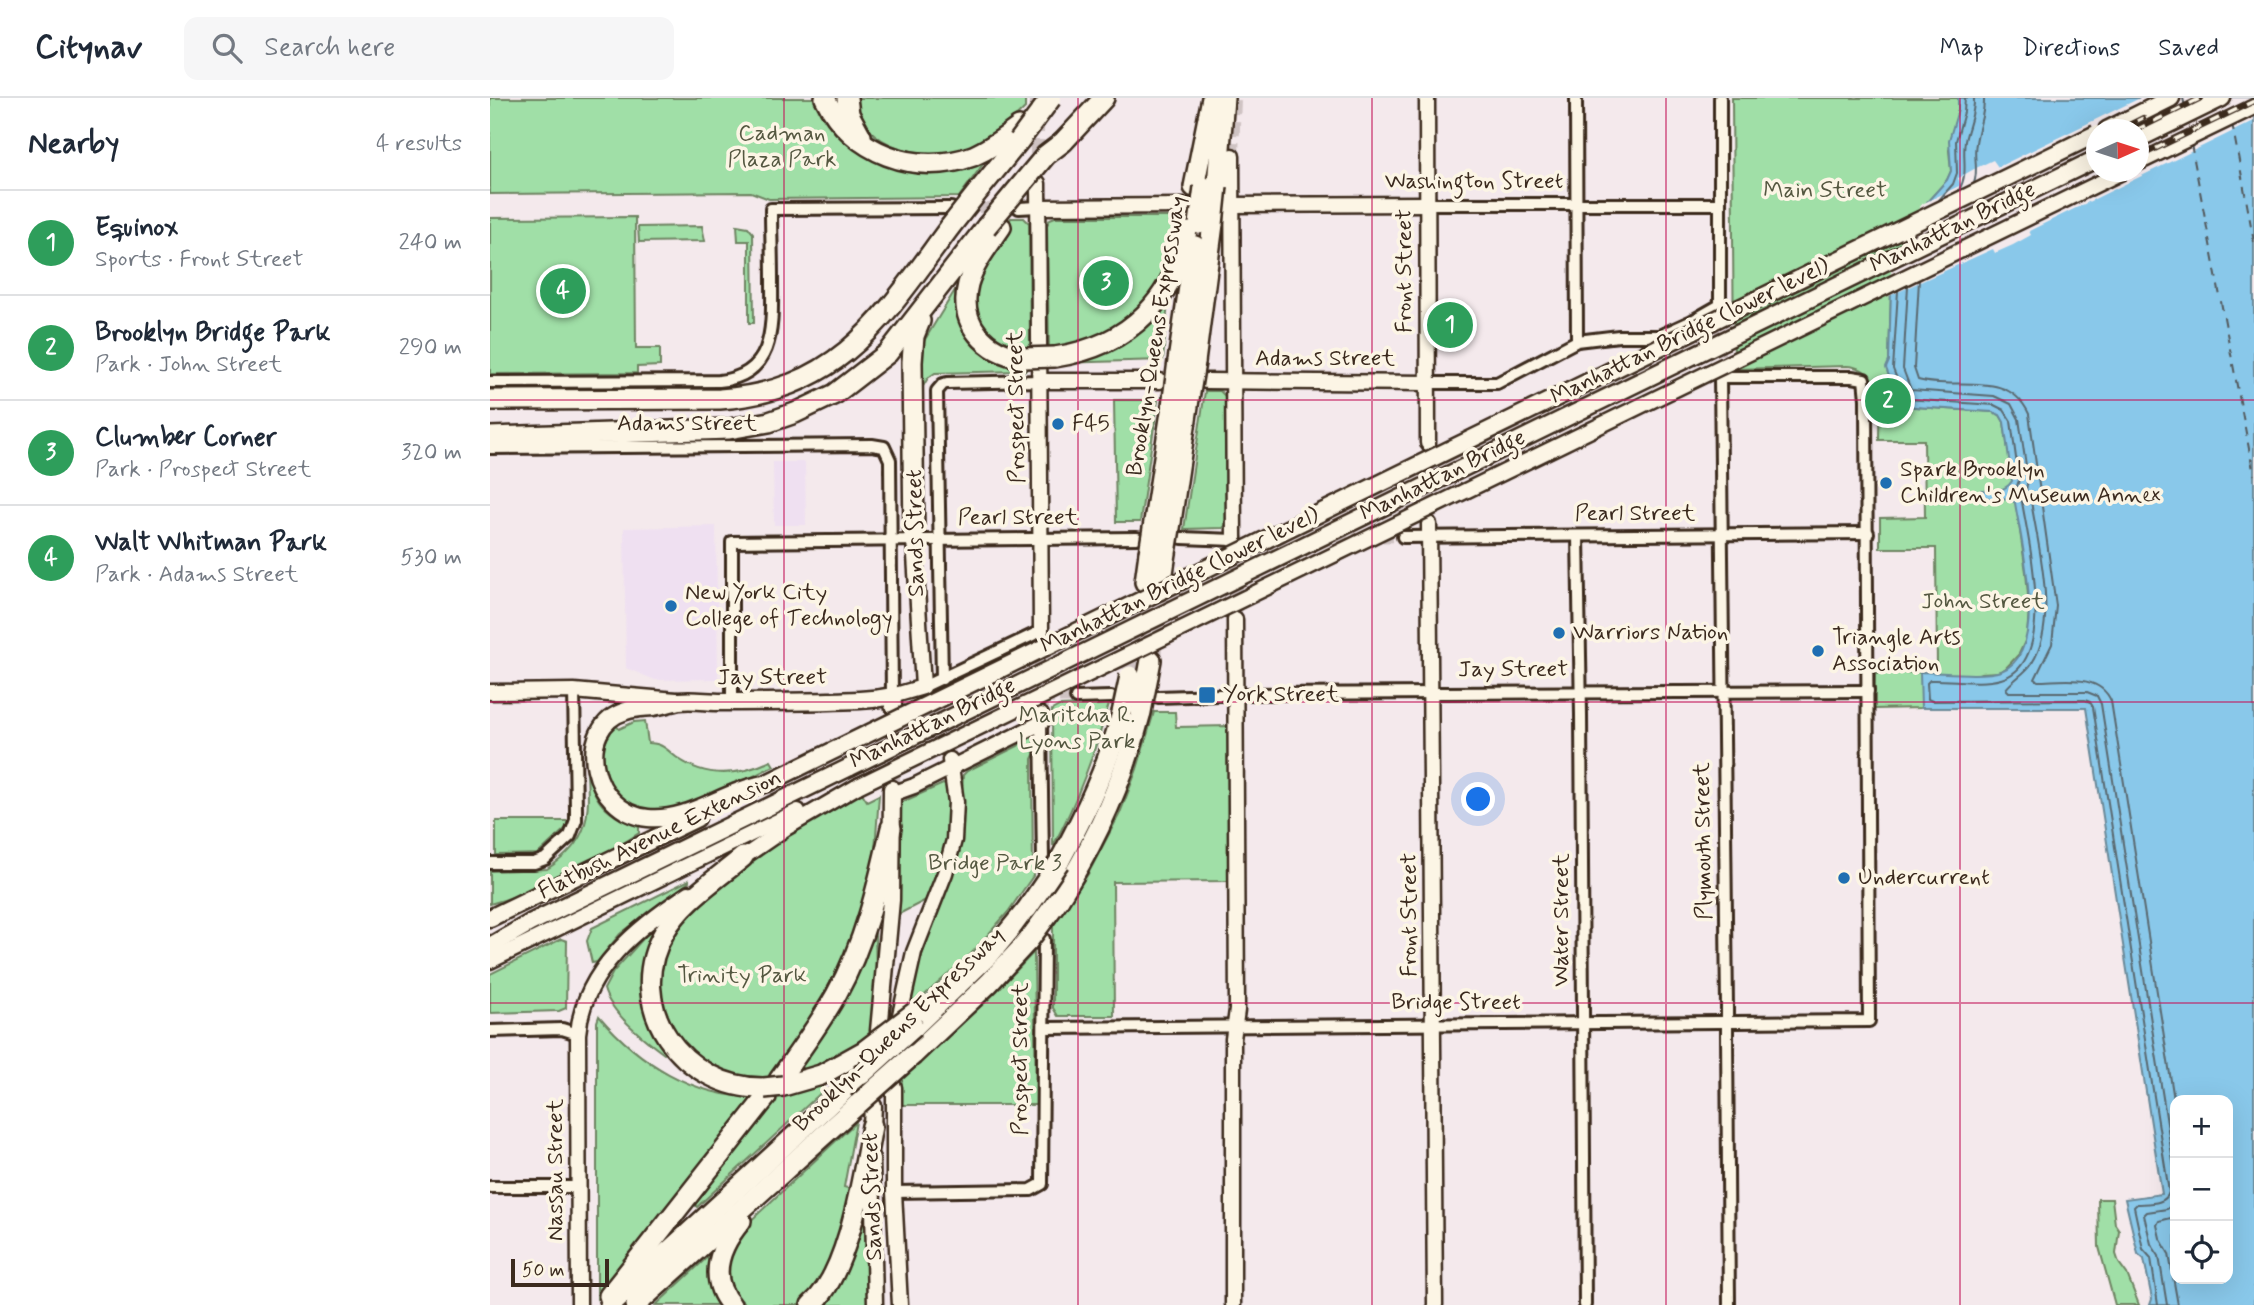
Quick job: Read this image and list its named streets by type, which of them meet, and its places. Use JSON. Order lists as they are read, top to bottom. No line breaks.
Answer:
{"streets":{"highway":["Brooklyn-Queens Expressway"],"main road":["Washington Street","Manhattan Bridge","Front Street","Manhattan Bridge (lower level)","Adams Street","Prospect Street","Sands Street","Jay Street","Flatbush Avenue Extension","Nassau Street"],"street":["Pearl Street","Plymouth Street","Water Street","Bridge Street"]},"crossings":[["Washington Street","Front Street"],["Washington Street","Adams Street"],["Manhattan Bridge","Flatbush Avenue Extension"],["Manhattan Bridge","Nassau Street"],["Front Street","Adams Street"],["Front Street","Pearl Street"],["Front Street","Jay Street"],["Front Street","Bridge Street"],["Manhattan Bridge (lower level)","Flatbush Avenue Extension"],["Brooklyn-Queens Expressway","Prospect Street"],["Brooklyn-Queens Expressway","Pearl Street"],["Brooklyn-Queens Expressway","Sands Street"],["Adams Street","Sands Street"],["Prospect Street","Pearl Street"],["Prospect Street","Sands Street"],["Prospect Street","Jay Street"],["Prospect Street","Bridge Street"],["Pearl Street","Sands Street"],["Pearl Street","Jay Street"],["Pearl Street","Plymouth Street"],["Pearl Street","Water Street"],["Sands Street","Jay Street"],["Jay Street","Plymouth Street"],["Jay Street","Water Street"],["Jay Street","Bridge Street"],["Flatbush Avenue Extension","Nassau Street"],["Plymouth Street","Bridge Street"],["Water Street","Bridge Street"]],"parks":["Cadman Plaza Park","Main Street","John Street","Maritcha R. Lyons Park","Bridge Park 3","Trinity Park"],"places":{"other":["F45","Spark Brooklyn Children's Museum Annex","New York City College of Technology","Warriors Nation","Triangle Arts Association","Undercurrent"],"transit":["York Street"]},"scale_bar":"50 m","north":"right","page":{"header":"Citynav","search":"Search here","nav":["Map","Directions","Saved"],"heading":["Nearby","4 results"],"list":[{"mark":"1","name":"Equinox","note":"Sports · Front Street","value":"240 m"},{"mark":"2","name":"Brooklyn Bridge Park","note":"Park · John Street","value":"290 m"},{"mark":"3","name":"Clumber Corner","note":"Park · Prospect Street","value":"320 m"},{"mark":"4","name":"Walt Whitman Park","note":"Park · Adams Street","value":"530 m"}],"pins":["3","4","1","2"],"map_buttons":["+","−"],"scale":"50 m"}}
